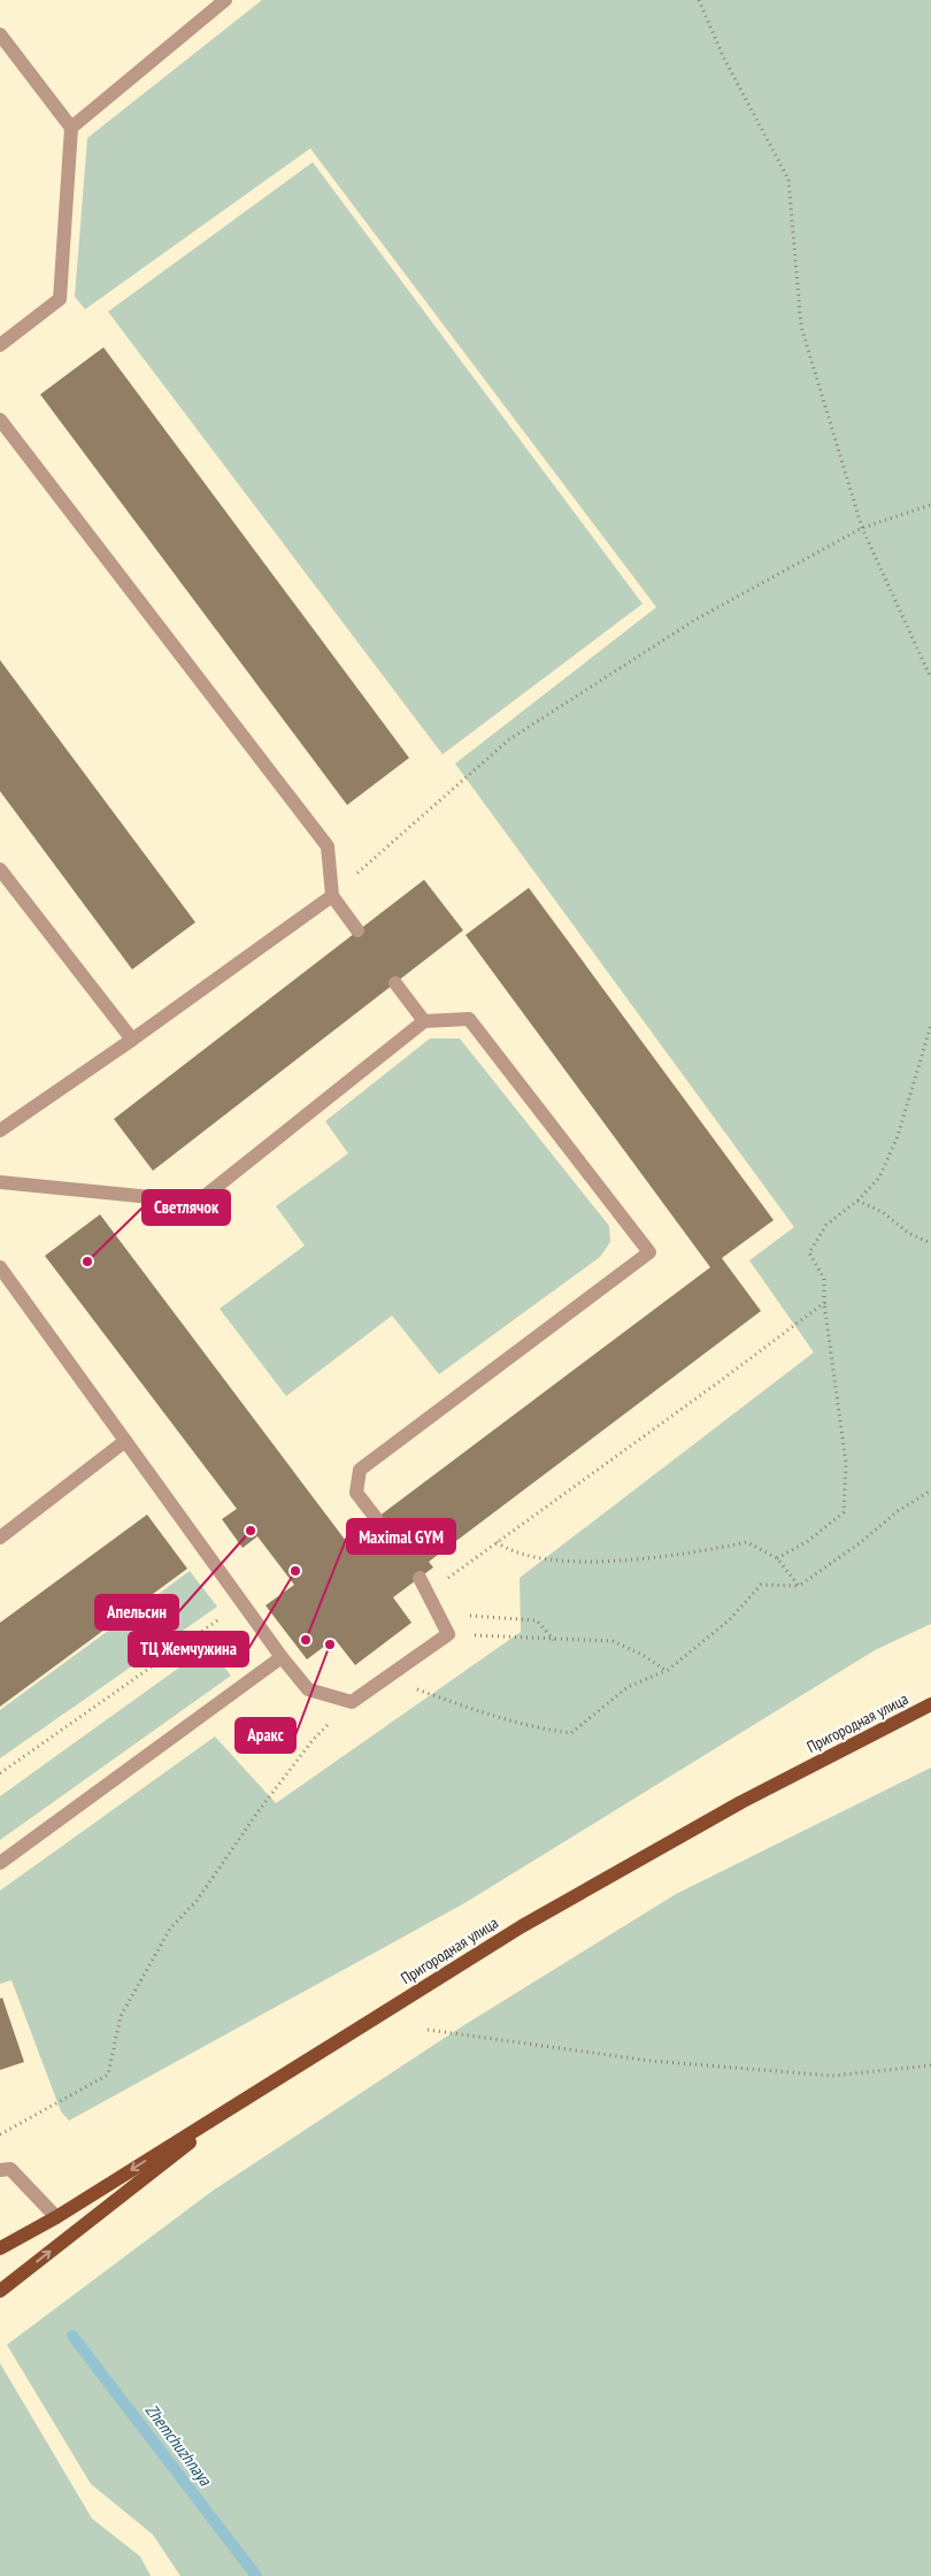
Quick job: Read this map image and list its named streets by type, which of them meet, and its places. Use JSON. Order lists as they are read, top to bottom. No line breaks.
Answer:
{"streets":{"main road":["Пригородная улица"]},"water":["Zhemchuzhnaya"],"places":["Светлячок","Апельсин","ТЦ Жемчужина","Maximal GYM","Аракс"]}
